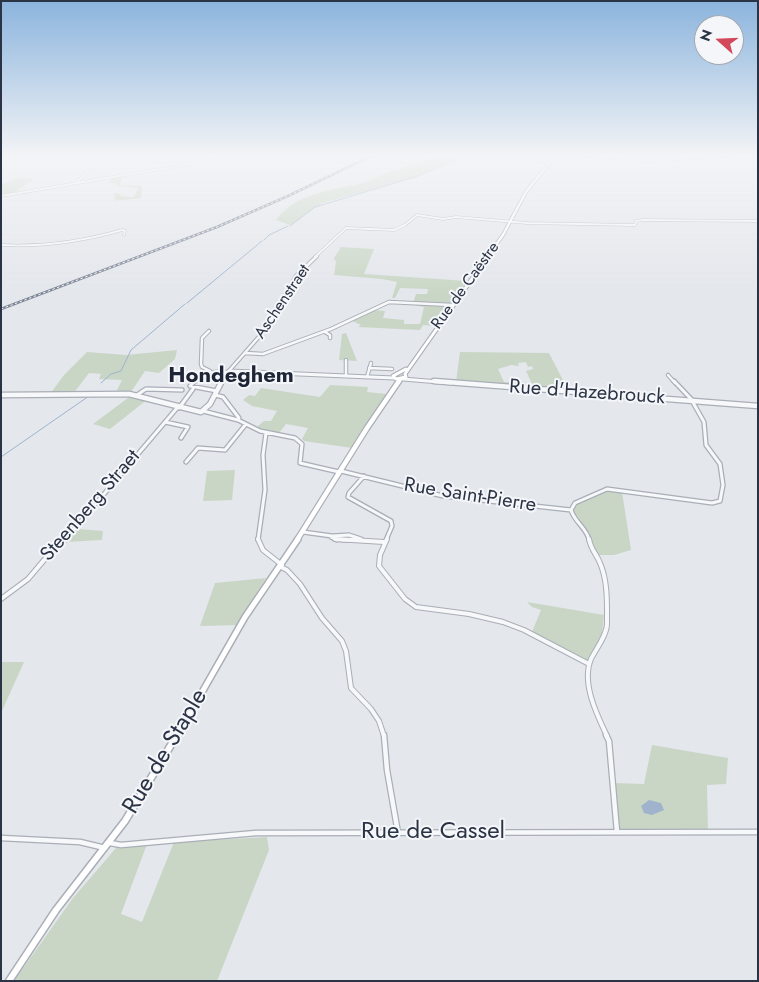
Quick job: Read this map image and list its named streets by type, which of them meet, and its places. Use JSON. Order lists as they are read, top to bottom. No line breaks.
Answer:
{"streets":{"main road":["Rue de Caëstre","Rue de Staple"],"street":["Aschenstraet","Rue d'Hazebrouck","Rue Saint-Pierre","Steenberg Straet","Rue de Cassel"]},"crossings":[["Rue de Caëstre","Aschenstraet"],["Rue de Caëstre","Rue d'Hazebrouck"],["Rue de Caëstre","Rue de Staple"],["Rue d'Hazebrouck","Rue de Staple"],["Rue Saint-Pierre","Rue de Staple"],["Rue de Staple","Rue de Cassel"]],"districts":["Hondeghem"],"north":"left"}
